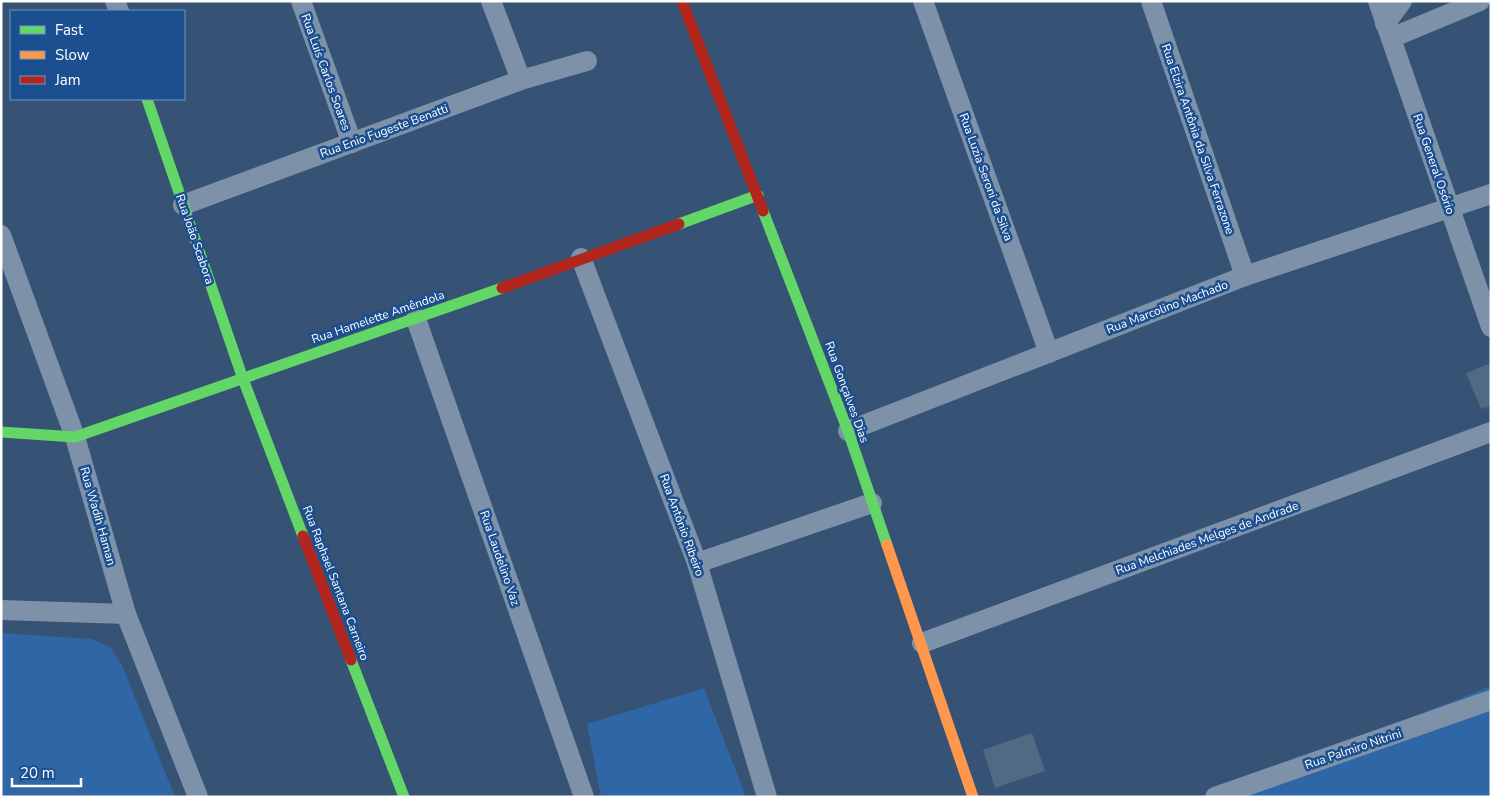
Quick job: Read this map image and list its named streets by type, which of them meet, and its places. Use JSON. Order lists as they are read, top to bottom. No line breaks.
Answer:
{"streets":{"street":["Rua Luís Carlos Soares","Rua Enio Fugeste Benatti","Rua Elzira Antônia da Silva Ferrazone","Rua General Osório","Rua Luzia Seroni da Silva","Rua João Scabora","Rua Marcolino Machado","Rua Hamelette Amêndola","Rua Gonçalves Dias","Rua Wadih Haman","Rua Antônio Ribeiro","Rua Melchiades Melges de Andrade","Rua Laudelino Vaz","Rua Raphael Santana Carneiro","Rua Palmiro Nitrini"]},"crossings":[["Rua Luís Carlos Soares","Rua Enio Fugeste Benatti"],["Rua Enio Fugeste Benatti","Rua João Scabora"],["Rua Elzira Antônia da Silva Ferrazone","Rua Marcolino Machado"],["Rua General Osório","Rua Marcolino Machado"],["Rua Luzia Seroni da Silva","Rua Marcolino Machado"],["Rua João Scabora","Rua Hamelette Amêndola"],["Rua João Scabora","Rua Raphael Santana Carneiro"],["Rua Marcolino Machado","Rua Gonçalves Dias"],["Rua Hamelette Amêndola","Rua Gonçalves Dias"],["Rua Hamelette Amêndola","Rua Wadih Haman"],["Rua Hamelette Amêndola","Rua Antônio Ribeiro"],["Rua Hamelette Amêndola","Rua Laudelino Vaz"],["Rua Hamelette Amêndola","Rua Raphael Santana Carneiro"],["Rua Gonçalves Dias","Rua Melchiades Melges de Andrade"]],"legend":["Fast","Slow","Jam"],"scale_bar":"20 m"}
